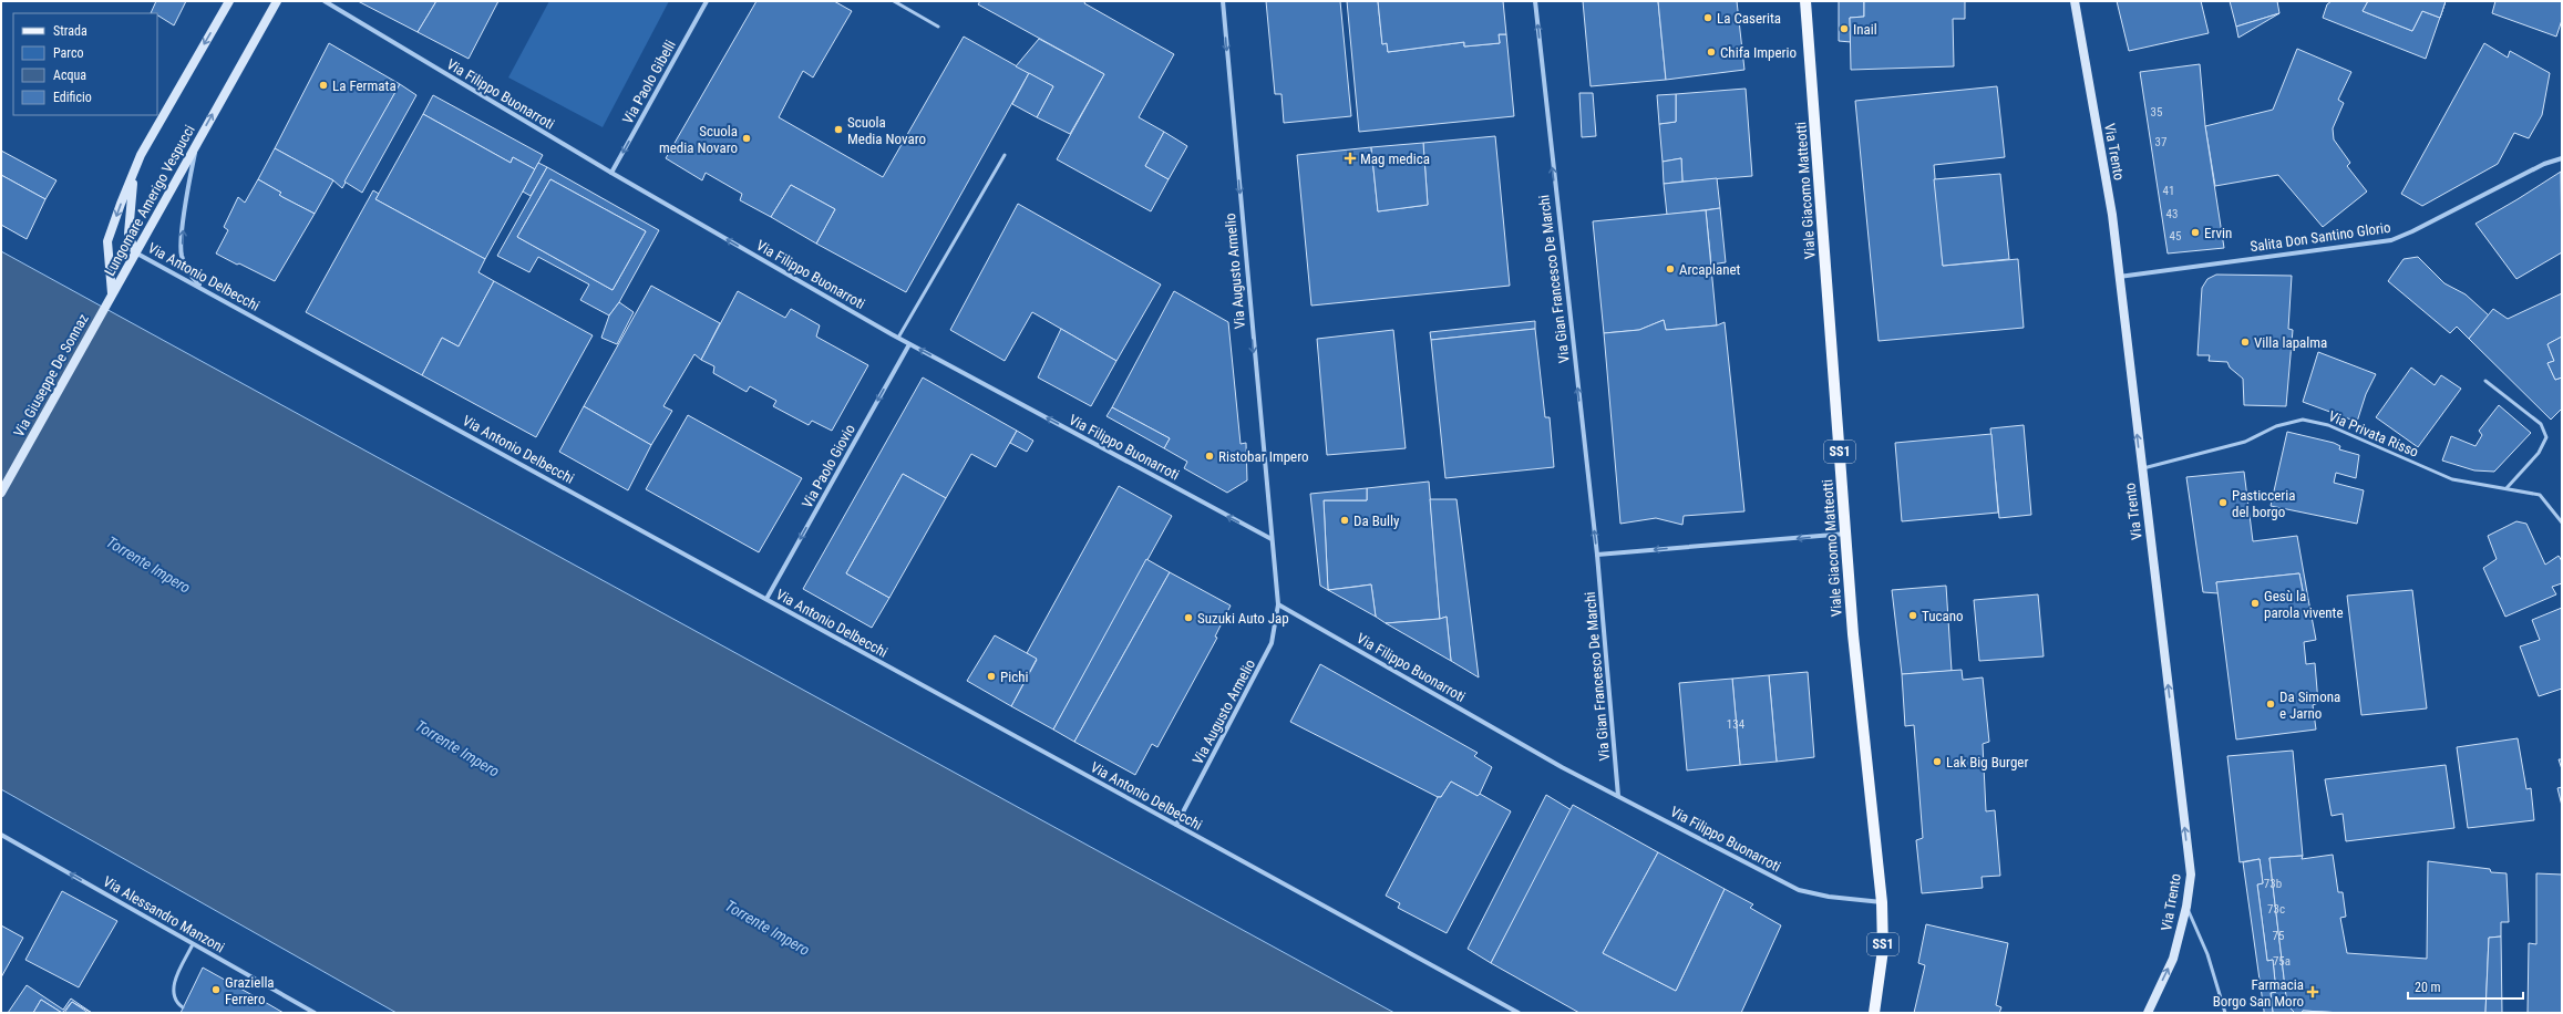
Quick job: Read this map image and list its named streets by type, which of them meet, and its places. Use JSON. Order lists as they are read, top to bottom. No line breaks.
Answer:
{"streets":{"main road":["Via Trento","Viale Giacomo Matteotti","Lungomare Amerigo Vespucci","Via Giuseppe De Sonnaz","SS1"],"street":["Via Paolo Gibelli","Via Filippo Buonarroti","Salita Don Santino Glorio","Via Augusto Armelio","Via Antonio Delbecchi","Via Gian Francesco De Marchi","Via Paolo Giovio","Via Alessandro Manzoni"],"lane":["Via Privata Risso"]},"crossings":[["Via Paolo Gibelli","Via Filippo Buonarroti"],["Via Filippo Buonarroti","Viale Giacomo Matteotti"],["Via Filippo Buonarroti","Via Augusto Armelio"],["Via Filippo Buonarroti","Via Gian Francesco De Marchi"],["Via Filippo Buonarroti","Via Paolo Giovio"],["Via Trento","Salita Don Santino Glorio"],["Via Trento","Via Privata Risso"],["Lungomare Amerigo Vespucci","Via Antonio Delbecchi"],["Lungomare Amerigo Vespucci","Via Giuseppe De Sonnaz"],["Via Augusto Armelio","Via Antonio Delbecchi"],["Via Antonio Delbecchi","Via Paolo Giovio"]],"one_way":["Via Paolo Gibelli","Via Filippo Buonarroti","Via Trento","Via Augusto Armelio","Via Gian Francesco De Marchi","Via Paolo Giovio","Via Alessandro Manzoni"],"water":["Torrente Impero"],"places":{"other":["La Caserita","Inail","Chifa Imperio","La Fermata","Scuola Media Novaro","Scuola media Novaro","Ervin","Arcaplanet","Villa lapalma","Ristobar Impero","Pasticceria del borgo","Da Bully","Gesù la parola vivente","Tucano","Suzuki Auto Jap","Pichi","Da Simona e Jarno","Lak Big Burger","Graziella Ferrero"],"health":["Mag medica","Farmacia Borgo San Moro"]},"house_numbers":["35","37","41","43","45","134","73b","73c","75","75a"],"legend":["Strada","Parco","Acqua","Edificio"],"scale_bar":"20 m"}
